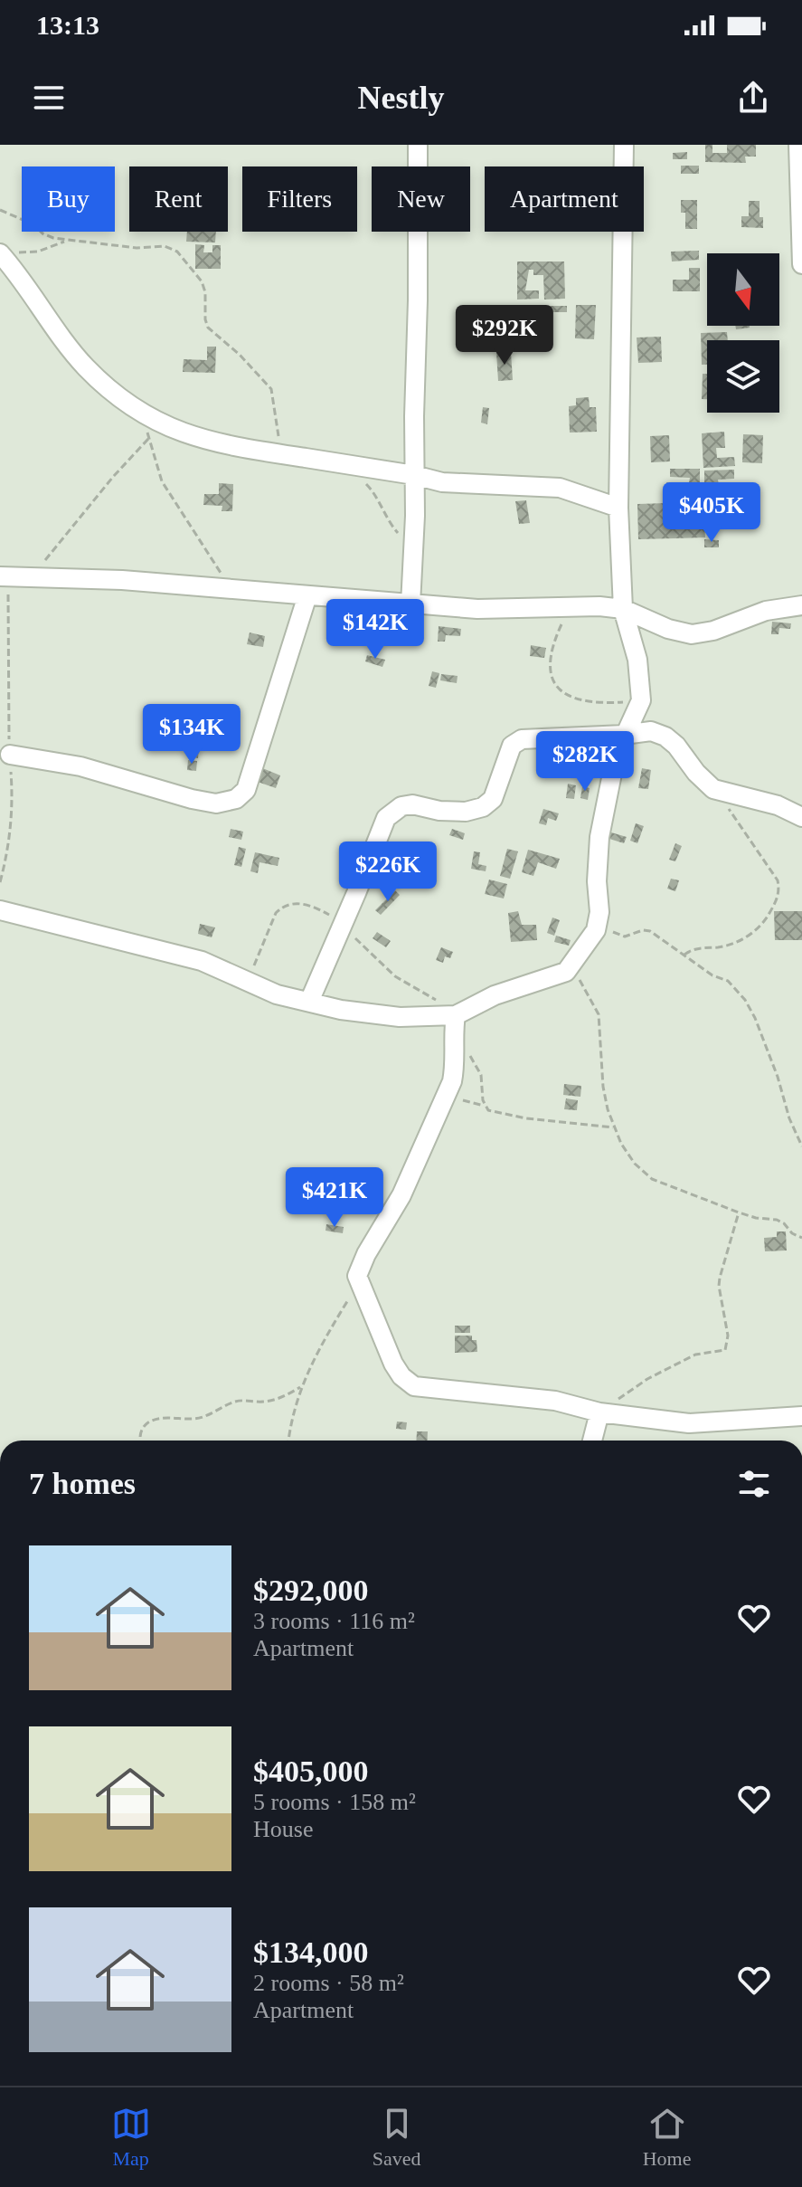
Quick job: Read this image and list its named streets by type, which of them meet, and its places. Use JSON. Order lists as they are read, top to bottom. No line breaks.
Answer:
{"north":"bottom","page":{"status":"13:13","header":"Nestly","chip":["Buy","Rent","Filters","New","Apartment"],"price":["$292K","$405K","$142K","$134K","$282K","$226K","$421K"],"heading":"7 homes","list":[{"name":"$292,000","note":"3 rooms · 116 m² · Apartment"},{"name":"$405,000","note":"5 rooms · 158 m² · House"},{"name":"$134,000","note":"2 rooms · 58 m² · Apartment"}],"tabs":["Map","Saved","Home"]}}
